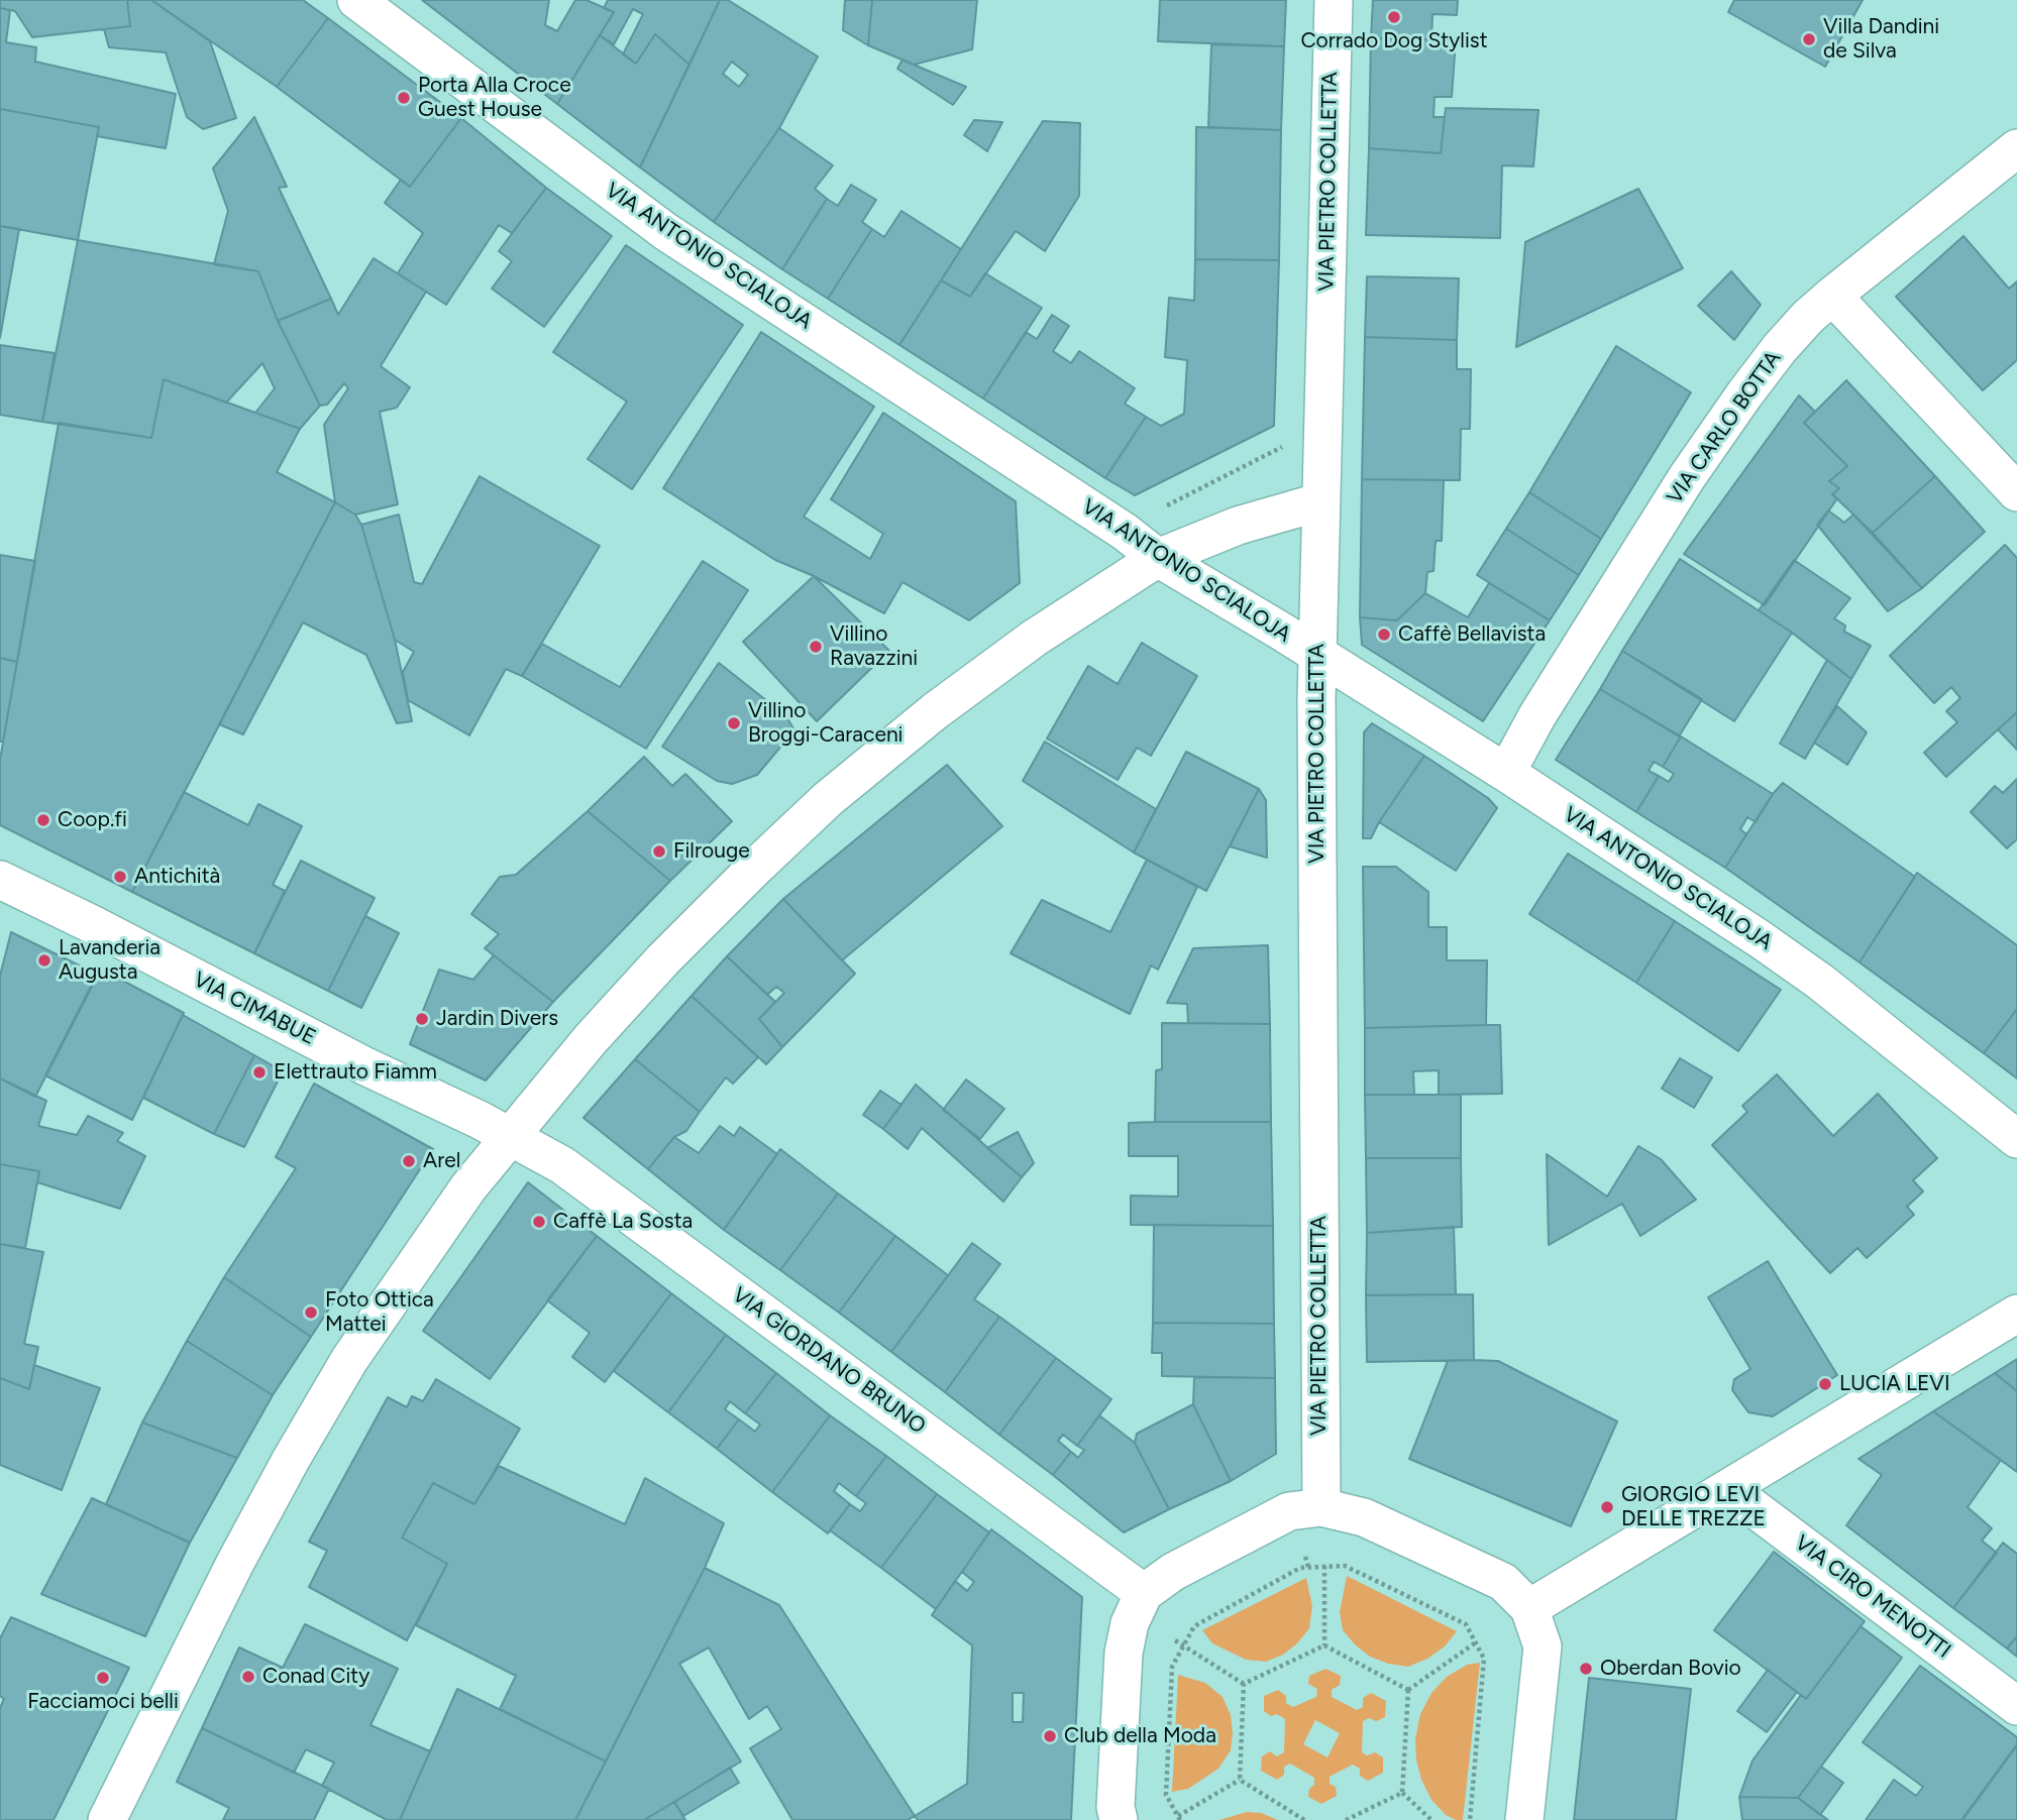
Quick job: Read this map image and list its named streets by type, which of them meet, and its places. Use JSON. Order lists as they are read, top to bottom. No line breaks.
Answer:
{"streets":{"street":["VIA PIETRO COLLETTA","VIA ANTONIO SCIALOJA","VIA CARLO BOTTA","VIA CIMABUE","VIA GIORDANO BRUNO","VIA CIRO MENOTTI"]},"crossings":[["VIA PIETRO COLLETTA","VIA ANTONIO SCIALOJA"],["VIA ANTONIO SCIALOJA","VIA CARLO BOTTA"],["VIA CIMABUE","VIA GIORDANO BRUNO"]],"places":["Corrado Dog Stylist","Villa Dandini de Silva","Porta Alla Croce Guest House","Caffè Bellavista","Villino Ravazzini","Villino Broggi-Caraceni","Coop.fi","Filrouge","Antichità","Lavanderia Augusta","Jardin Divers","Elettrauto Fiamm","Arel","Caffè La Sosta","Foto Ottica Mattei","LUCIA LEVI","GIORGIO LEVI DELLE TREZZE","Oberdan Bovio","Conad City","Facciamoci belli","Club della Moda"]}
